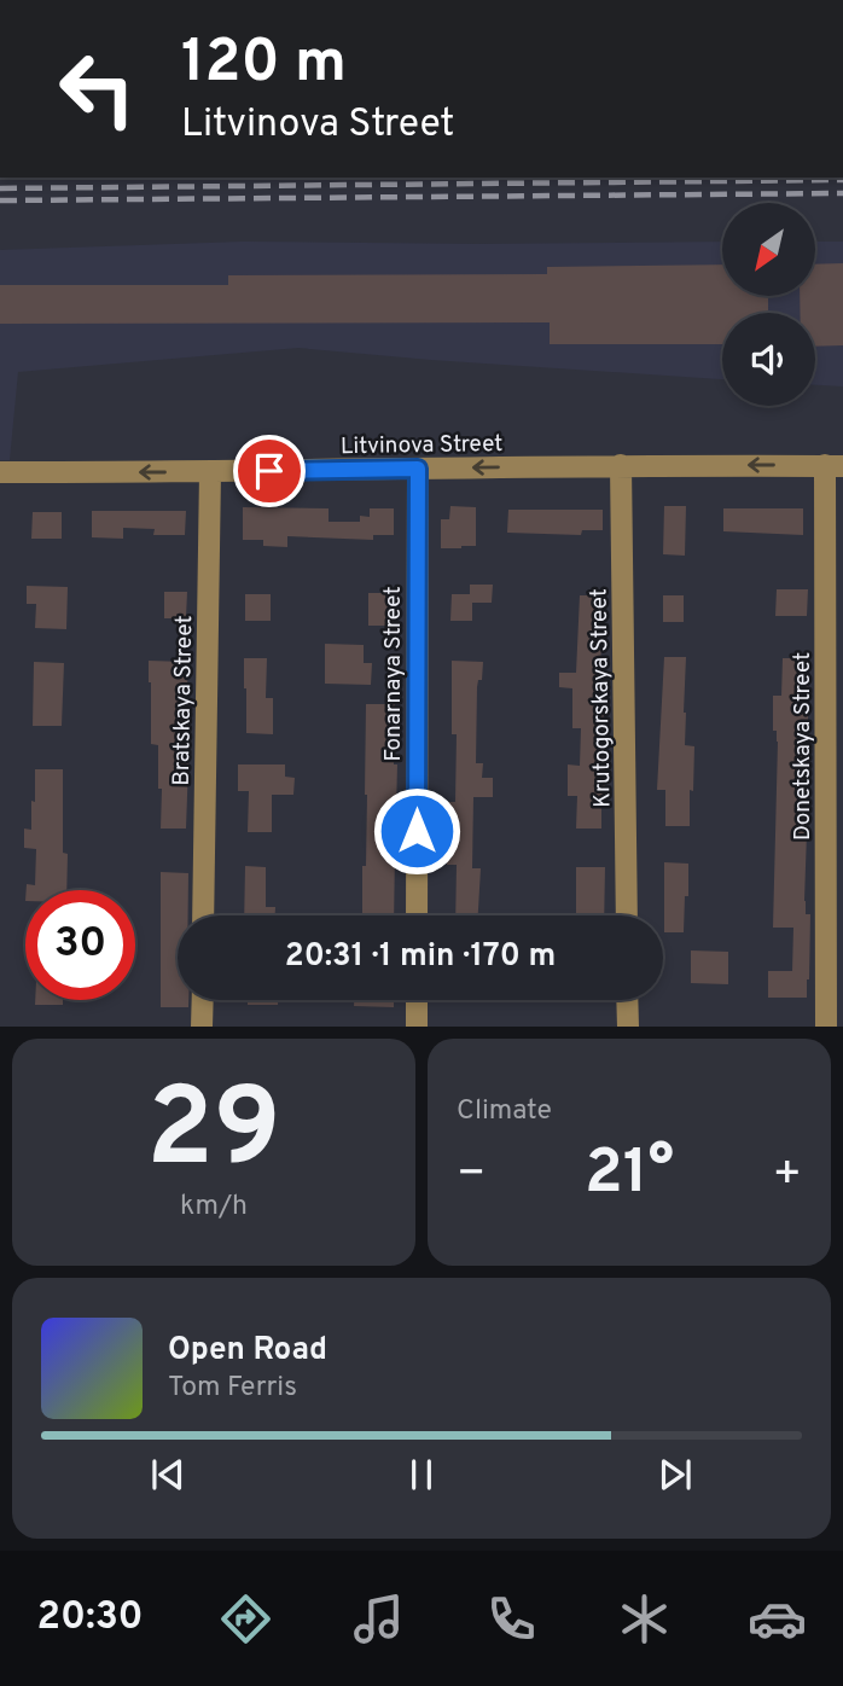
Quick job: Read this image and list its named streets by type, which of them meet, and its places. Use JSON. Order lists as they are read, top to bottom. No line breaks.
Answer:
{"streets":{"street":["Litvinova Street","Fonarnaya Street","Krutogorskaya Street","Bratskaya Street","Donetskaya Street"]},"crossings":[["Litvinova Street","Fonarnaya Street"],["Litvinova Street","Krutogorskaya Street"],["Litvinova Street","Bratskaya Street"],["Litvinova Street","Donetskaya Street"]],"one_way":["Litvinova Street"],"north":"bottom left","page":{"turn":["120 m","Litvinova Street"],"limit":"30","trip":"20:31 · 1 min · 170 m","tile":[["29","km/h"],"Climate"],"heat":["−","21°","+"],"song":["Open Road","Tom Ferris"],"tabs":"20:30"}}
